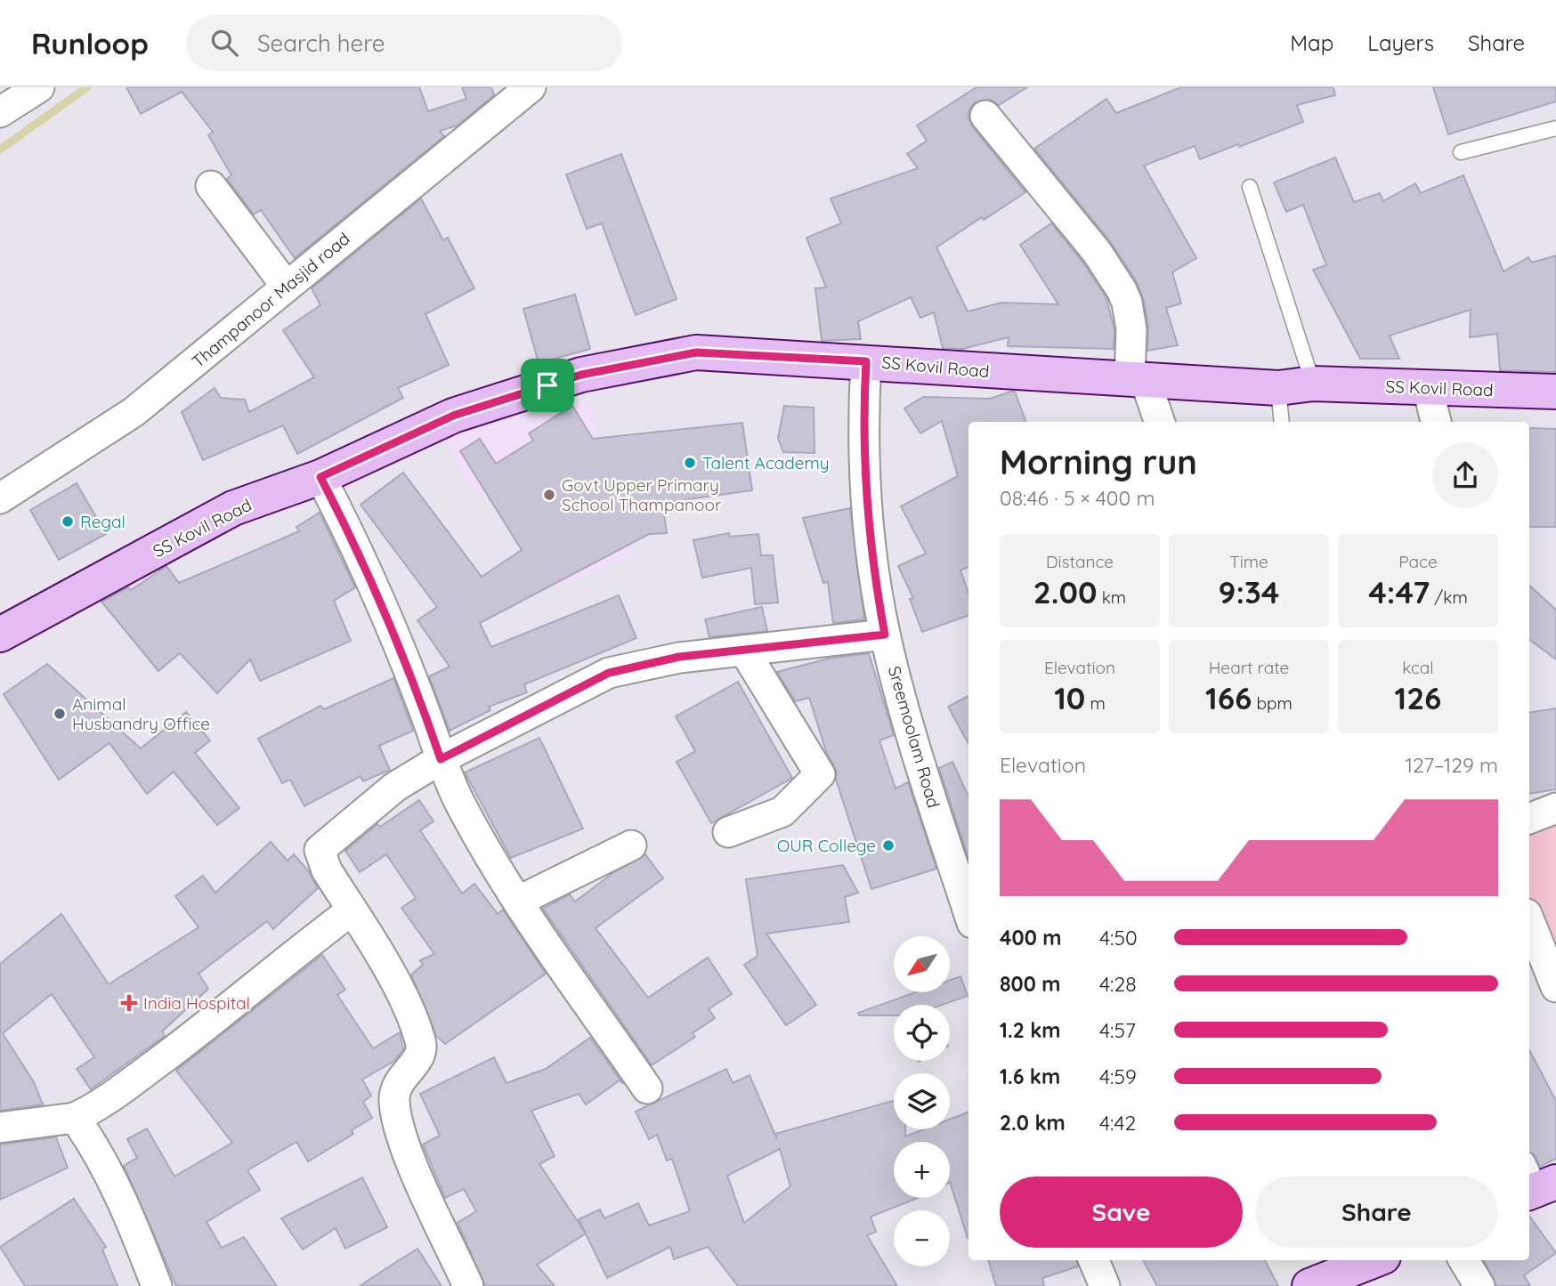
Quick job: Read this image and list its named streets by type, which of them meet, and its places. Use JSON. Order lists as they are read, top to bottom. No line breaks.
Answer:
{"streets":{"street":["Thampanoor Masjid road","SS Kovil Road","Sreemoolam Road"]},"crossings":[["SS Kovil Road","Sreemoolam Road"]],"places":{"other":["Talent Academy","Govt Upper Primary School Thampanoor","Regal","Animal Husbandry Office","OUR College"],"health":["India Hospital"]},"north":"bottom left","page":{"header":"Runloop","search":"Search here","nav":["Map","Layers","Share"],"heading":["Morning run","08:46 · 5 × 400 m"],"stats":[["Distance","2.00 km"],["Time","9:34"],["Pace","4:47 /km"],["Elevation","10 m"],["Heart rate","166 bpm"],["kcal","126"]],"chart":["Elevation","127–129 m"],"list":[{"name":"400 m","note":"4:50"},{"name":"800 m","note":"4:28"},{"name":"1.2 km","note":"4:57"},{"name":"1.6 km","note":"4:59"},{"name":"2.0 km","note":"4:42"}],"map_buttons":["+","−"],"buttons":["Save","Share"]}}
